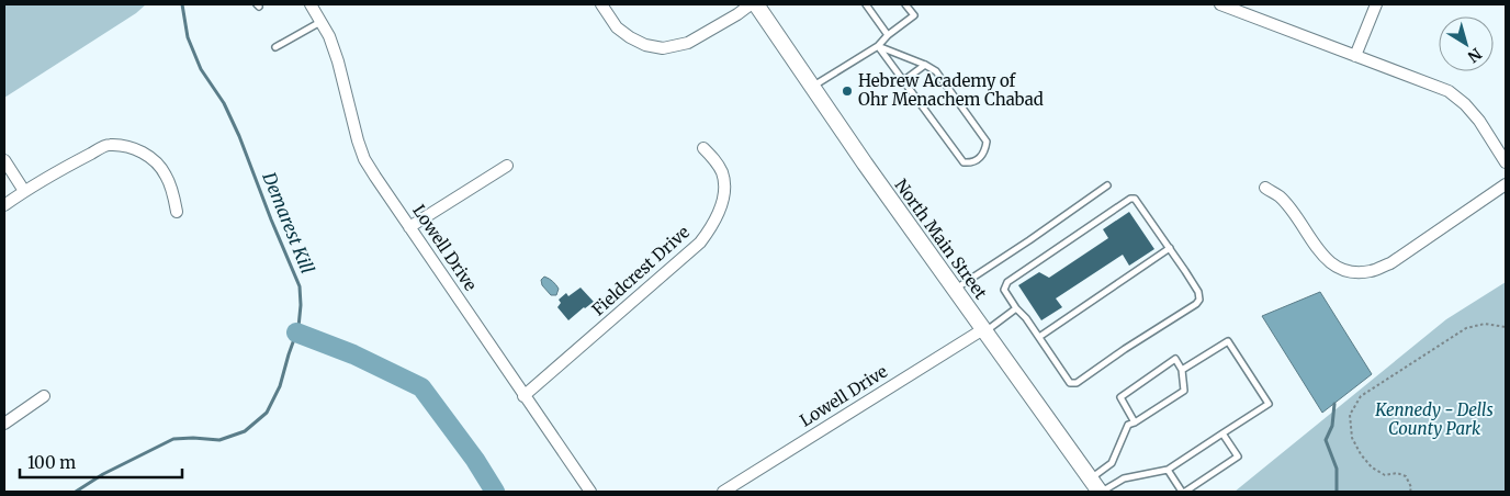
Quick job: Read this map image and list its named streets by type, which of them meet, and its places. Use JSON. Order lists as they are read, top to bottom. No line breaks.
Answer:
{"streets":{"street":["North Main Street","Lowell Drive","Fieldcrest Drive"]},"crossings":[["North Main Street","Lowell Drive"],["Lowell Drive","Fieldcrest Drive"]],"water":["Demarest Kill"],"parks":["Kennedy - Dells County Park"],"places":["Hebrew Academy of Ohr Menachem Chabad"],"scale_bar":"100 m","north":"bottom right"}
